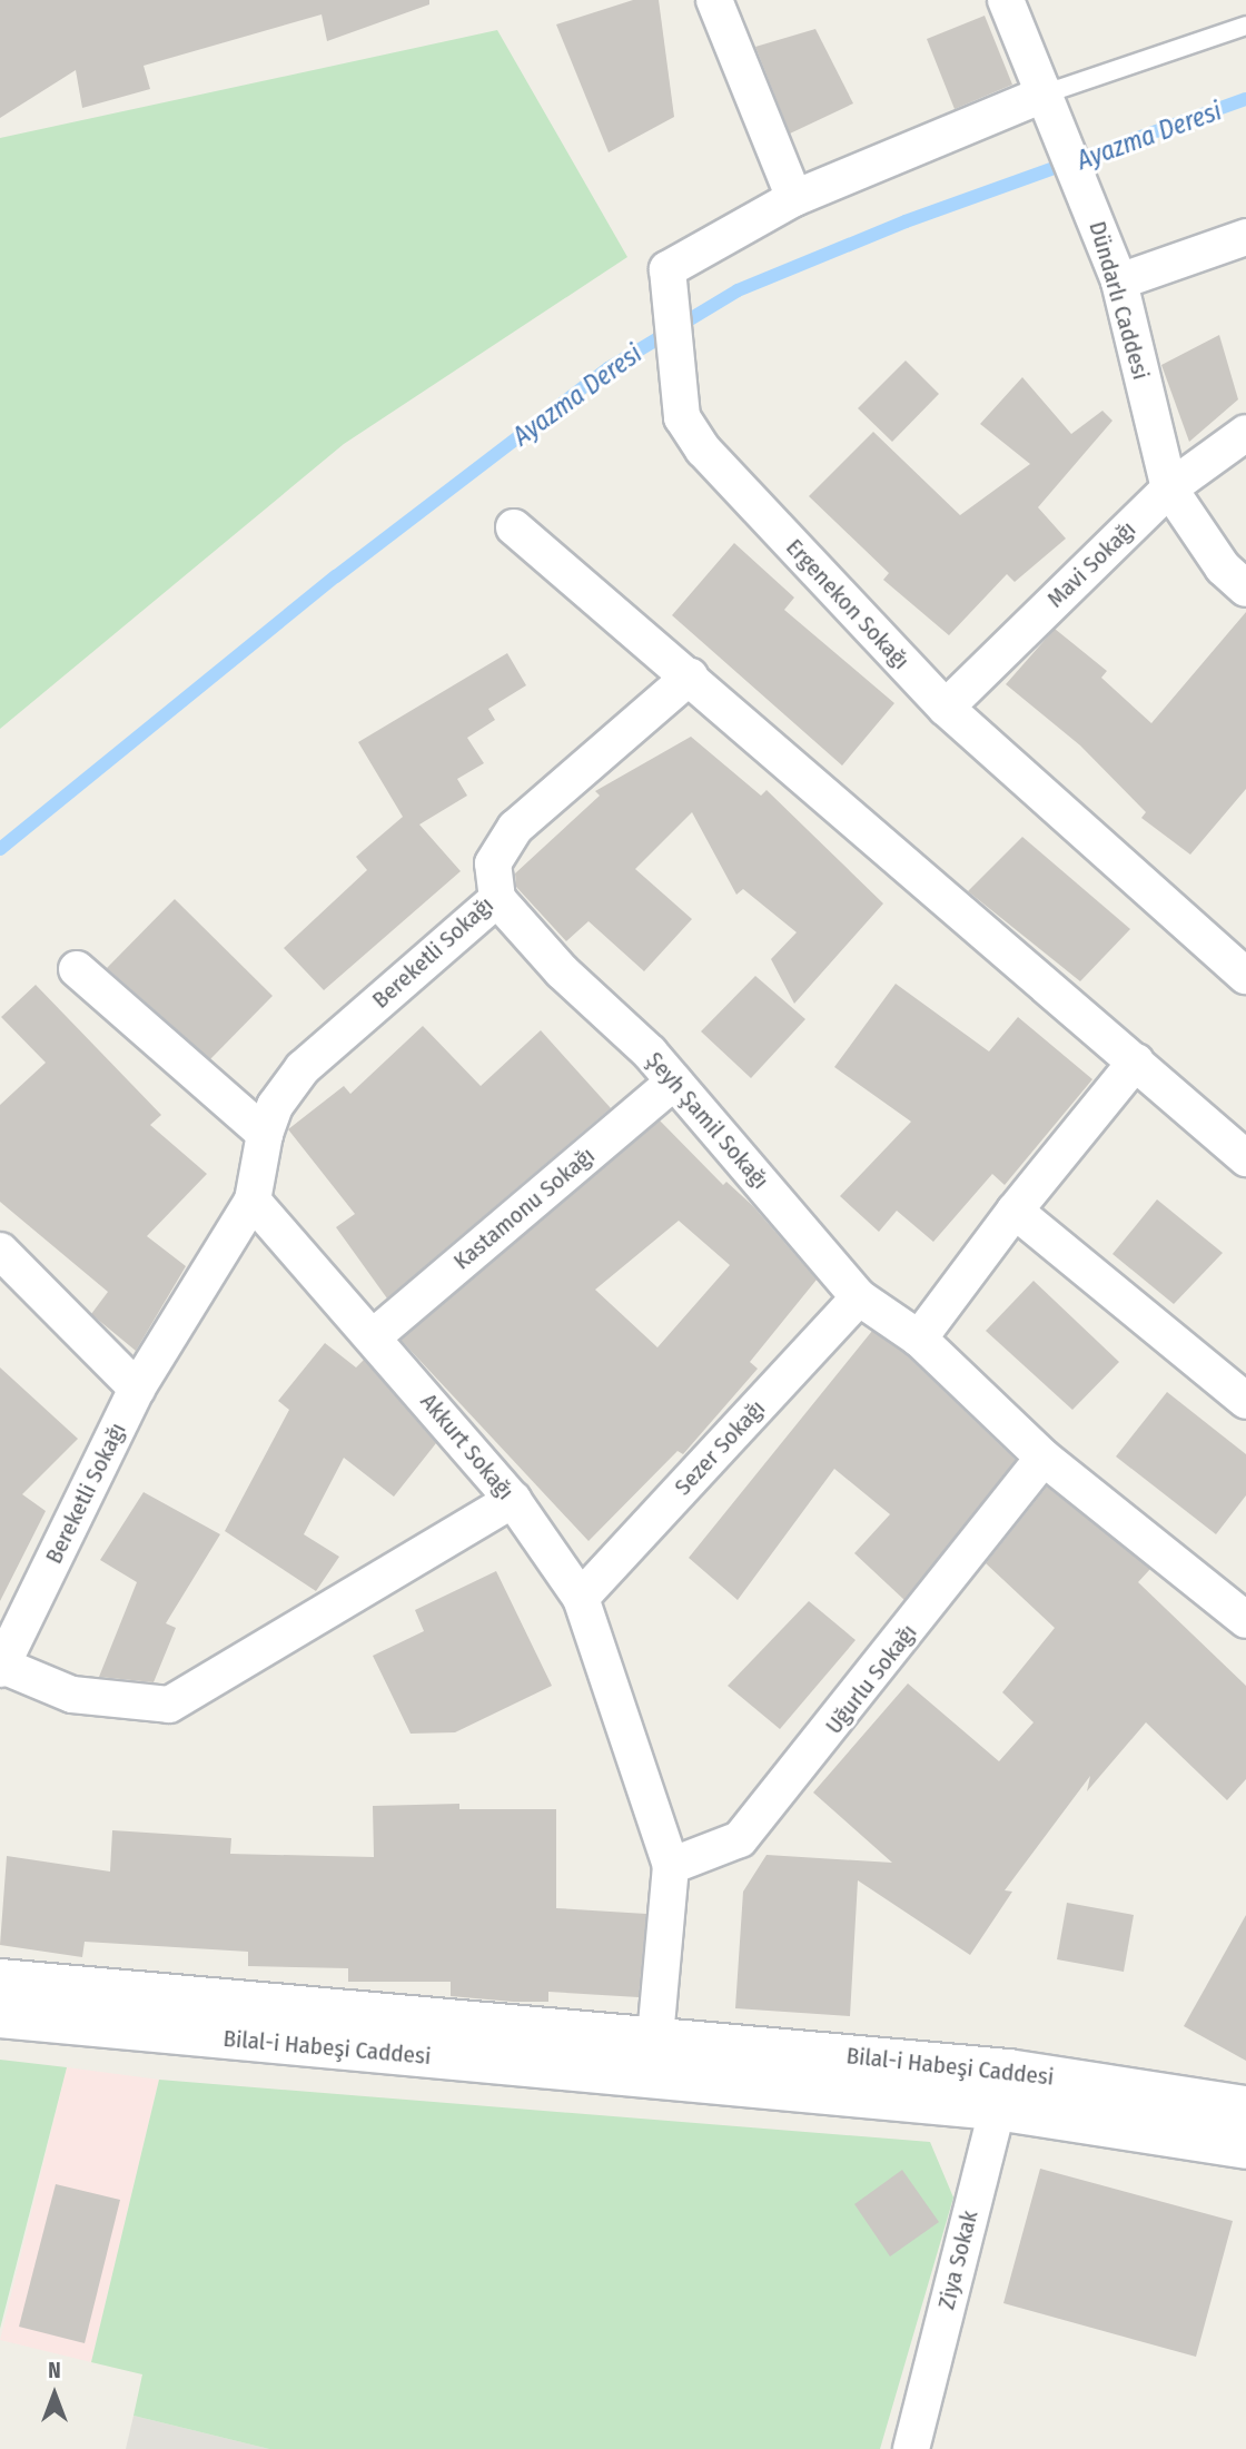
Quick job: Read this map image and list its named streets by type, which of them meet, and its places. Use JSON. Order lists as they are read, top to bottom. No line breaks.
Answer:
{"streets":{"street":["Dündarlı Caddesi","Mavi Sokağı","Ergenekon Sokağı","Bereketli Sokağı","Şeyh Şamil Sokağı","Kastamonu Sokağı","Akkurt Sokağı","Sezer Sokağı","Uğurlu Sokağı","Bilal-i Habeşi Caddesi","Ziya Sokak"]},"crossings":[["Dündarlı Caddesi","Mavi Sokağı"],["Dündarlı Caddesi","Ergenekon Sokağı"],["Mavi Sokağı","Ergenekon Sokağı"],["Bereketli Sokağı","Şeyh Şamil Sokağı"],["Bereketli Sokağı","Akkurt Sokağı"],["Şeyh Şamil Sokağı","Kastamonu Sokağı"],["Şeyh Şamil Sokağı","Sezer Sokağı"],["Şeyh Şamil Sokağı","Uğurlu Sokağı"],["Kastamonu Sokağı","Akkurt Sokağı"],["Akkurt Sokağı","Sezer Sokağı"],["Akkurt Sokağı","Uğurlu Sokağı"],["Akkurt Sokağı","Bilal-i Habeşi Caddesi"],["Bilal-i Habeşi Caddesi","Ziya Sokak"]],"water":["Ayazma Deresi"],"north":"top"}
